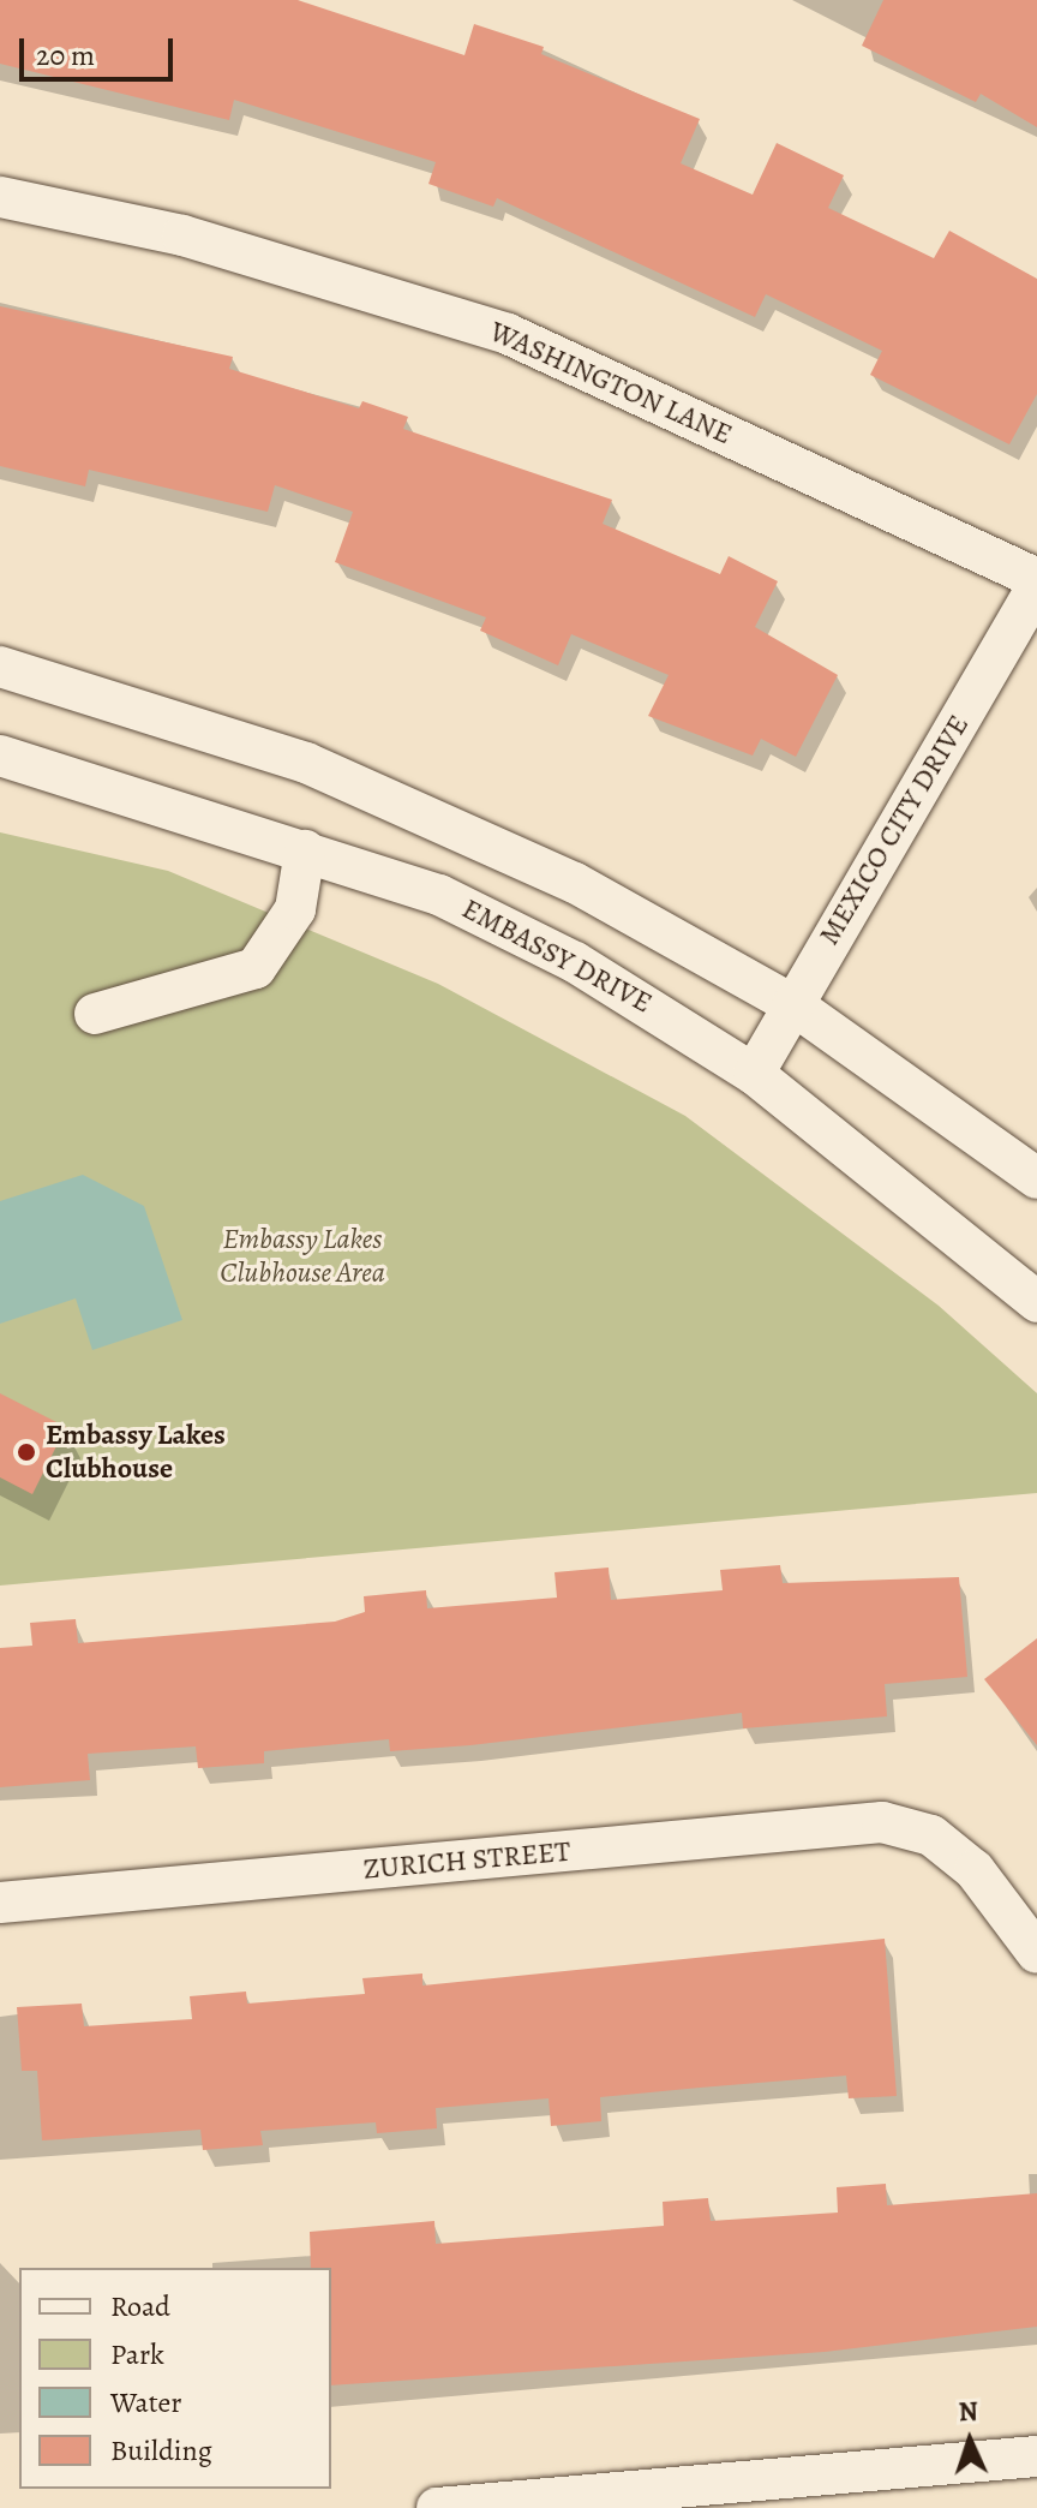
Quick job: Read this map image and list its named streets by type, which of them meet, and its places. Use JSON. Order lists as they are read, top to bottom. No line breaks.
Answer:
{"streets":{"street":["WASHINGTON LANE","MEXICO CITY DRIVE","EMBASSY DRIVE","ZURICH STREET"]},"crossings":[["MEXICO CITY DRIVE","EMBASSY DRIVE"]],"parks":["Embassy Lakes Clubhouse Area"],"places":["Embassy Lakes Clubhouse"],"legend":["Road","Park","Water","Building"],"scale_bar":"20 m","north":"top"}
